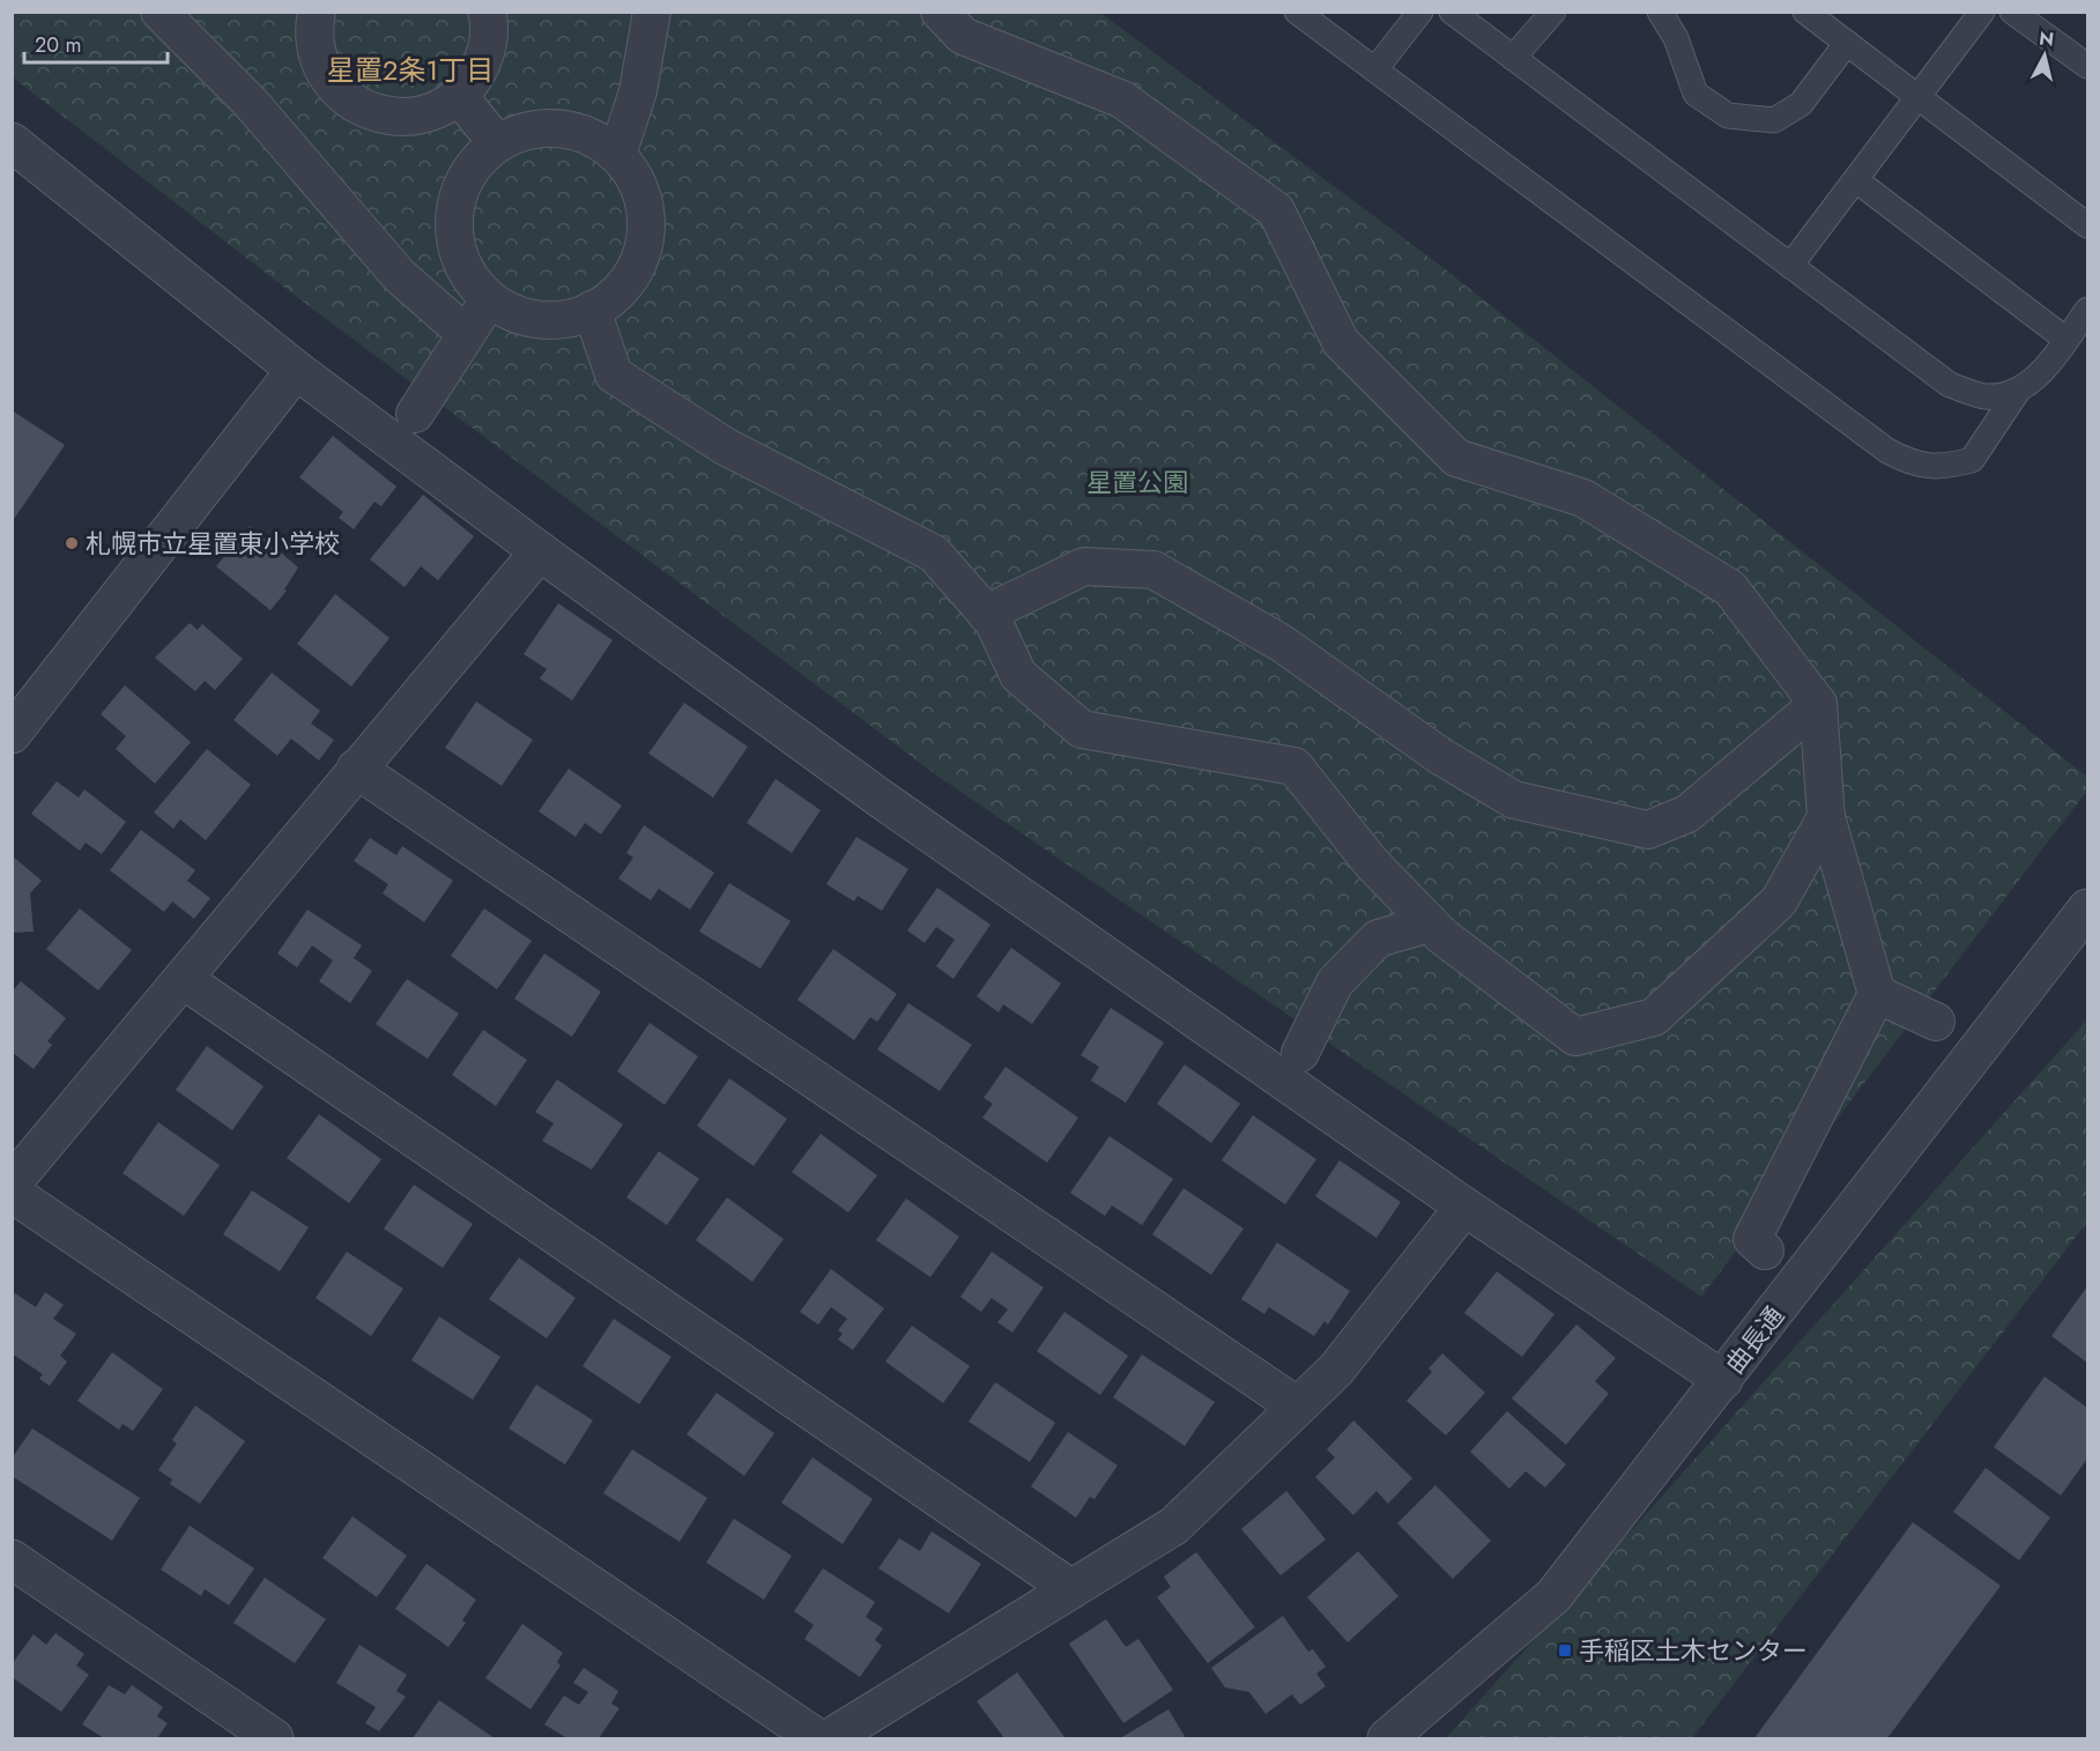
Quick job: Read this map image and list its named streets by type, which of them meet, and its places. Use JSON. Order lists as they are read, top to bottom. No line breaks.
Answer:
{"streets":{"street":["曲長通"]},"districts":["星置2条1丁目"],"parks":["星置公園"],"places":{"other":["札幌市立星置東小学校"],"transit":["手稲区土木センター"]},"scale_bar":"20 m","north":"top"}
